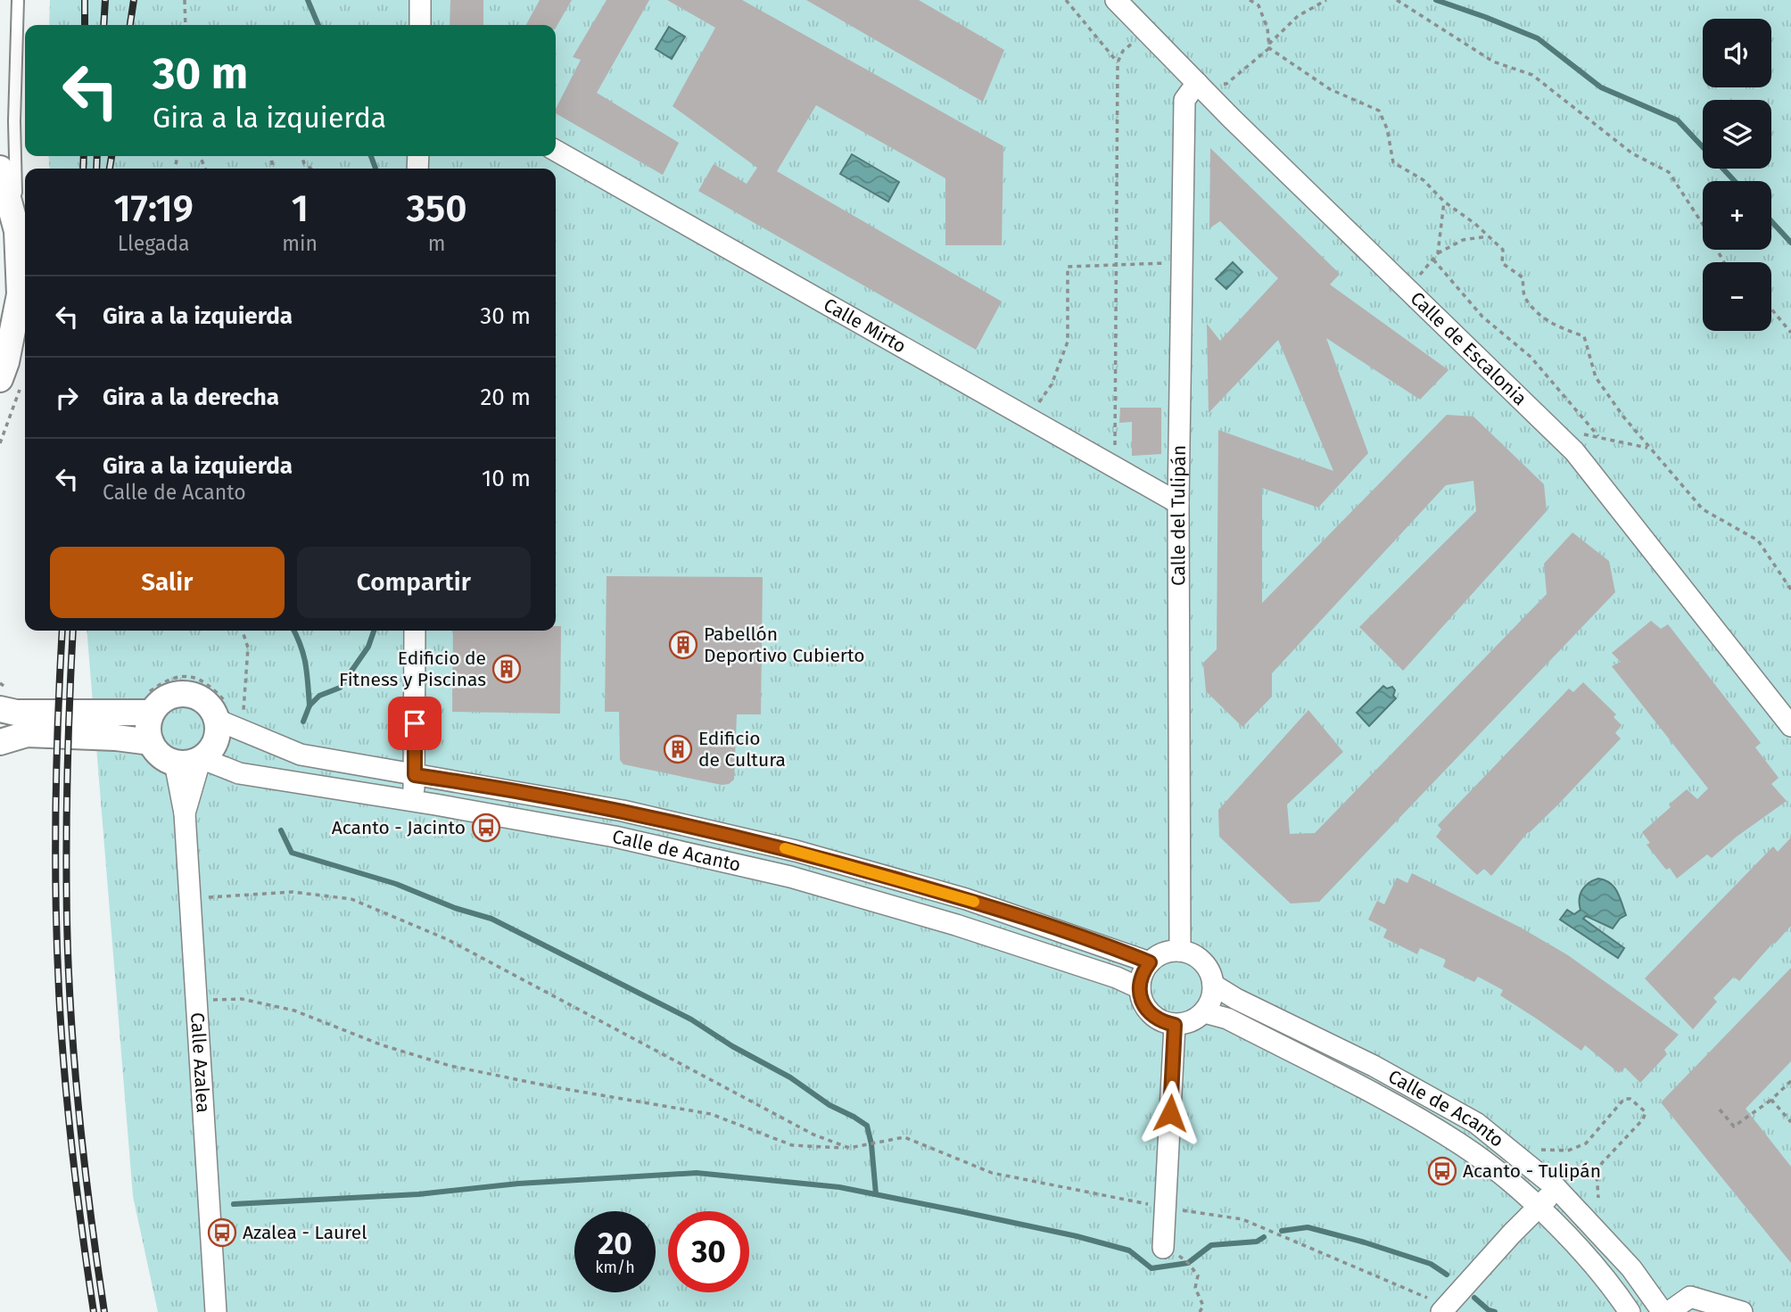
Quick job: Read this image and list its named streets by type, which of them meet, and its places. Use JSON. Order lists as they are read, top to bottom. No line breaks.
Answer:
{"streets":{"street":["Calle Mirto","Calle de Escalonia","Calle del Tulipán","Calle de Acanto","Calle Azalea"]},"crossings":[["Calle Mirto","Calle del Tulipán"],["Calle de Escalonia","Calle del Tulipán"],["Calle del Tulipán","Calle de Acanto"],["Calle de Acanto","Calle Azalea"]],"places":{"building":["Pabellón Deportivo Cubierto","Edificio de Fitness y Piscinas","Edificio de Cultura"],"bus stop":["Acanto - Jacinto","Acanto - Tulipán","Azalea - Laurel"]},"page":{"map_buttons":["+","−"],"turn":["30 m","Gira a la izquierda"],"eta":["17:19","Llegada","1","min","350","m"],"list":[{"name":"Gira a la izquierda","value":"30 m"},{"name":"Gira a la derecha","value":"20 m"},{"name":"Gira a la izquierda","note":"Calle de Acanto","value":"10 m"}],"buttons":["Salir","Compartir"],"speed":"20 km/h","limit":"30"}}
